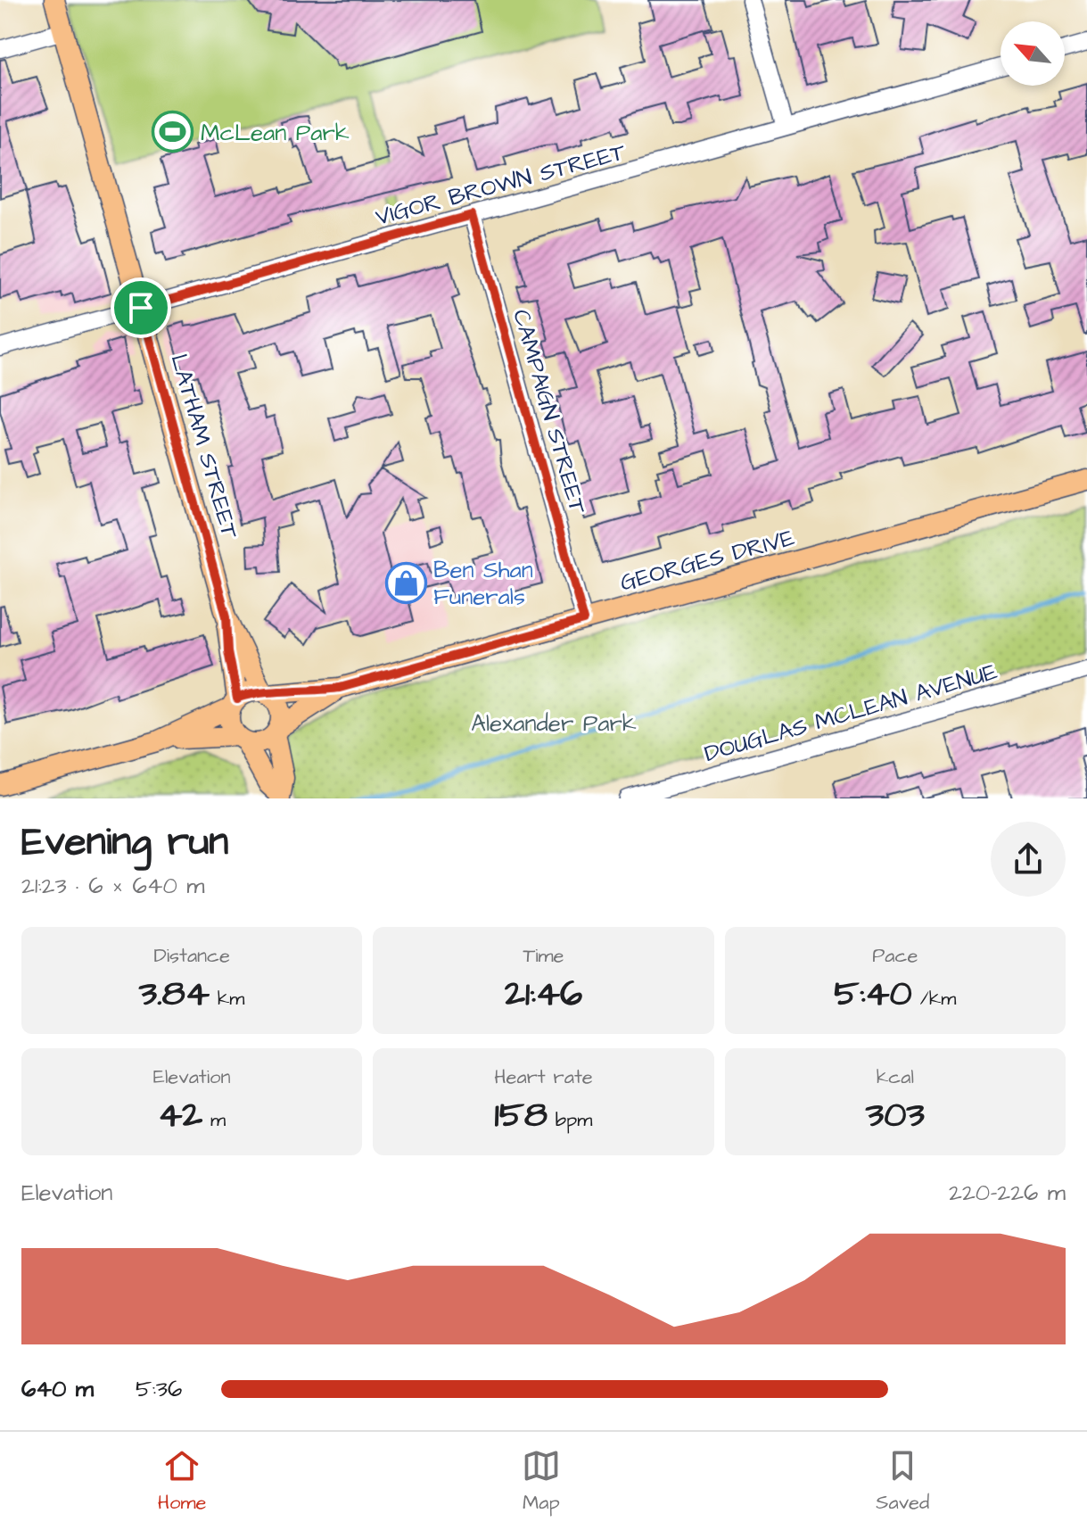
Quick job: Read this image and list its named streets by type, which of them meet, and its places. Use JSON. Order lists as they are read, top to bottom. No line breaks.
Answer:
{"streets":{"main road":["LATHAM STREET","GEORGES DRIVE"],"street":["VIGOR BROWN STREET","CAMPAIGN STREET","DOUGLAS MCLEAN AVENUE"]},"crossings":[["VIGOR BROWN STREET","CAMPAIGN STREET"],["VIGOR BROWN STREET","LATHAM STREET"],["CAMPAIGN STREET","GEORGES DRIVE"],["LATHAM STREET","GEORGES DRIVE"]],"parks":["Alexander Park"],"places":{"sports":["McLean Park"],"shop":["Ben Shan Funerals"]},"north":"top left","page":{"heading":["Evening run","21:23 · 6 × 640 m"],"stats":[["Distance","3.84 km"],["Time","21:46"],["Pace","5:40 /km"],["Elevation","42 m"],["Heart rate","158 bpm"],["kcal","303"]],"chart":["Elevation","220–226 m"],"list":[{"name":"640 m","note":"5:36"}],"tabs":["Home","Map","Saved"]}}
